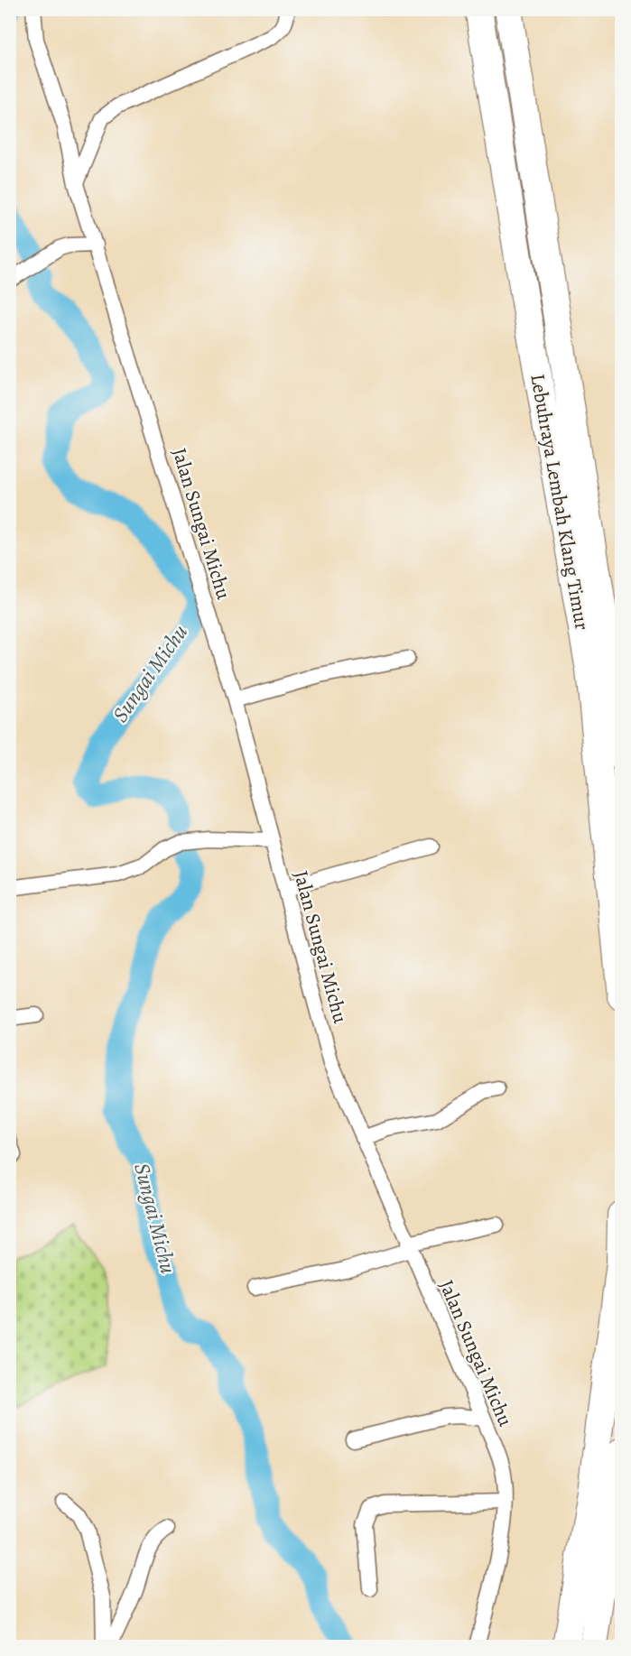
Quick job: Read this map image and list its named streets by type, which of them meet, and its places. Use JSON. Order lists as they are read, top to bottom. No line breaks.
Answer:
{"streets":{"highway":["Lebuhraya Lembah Klang Timur"],"street":["Jalan Sungai Michu"]},"water":["Sungai Michu"]}
